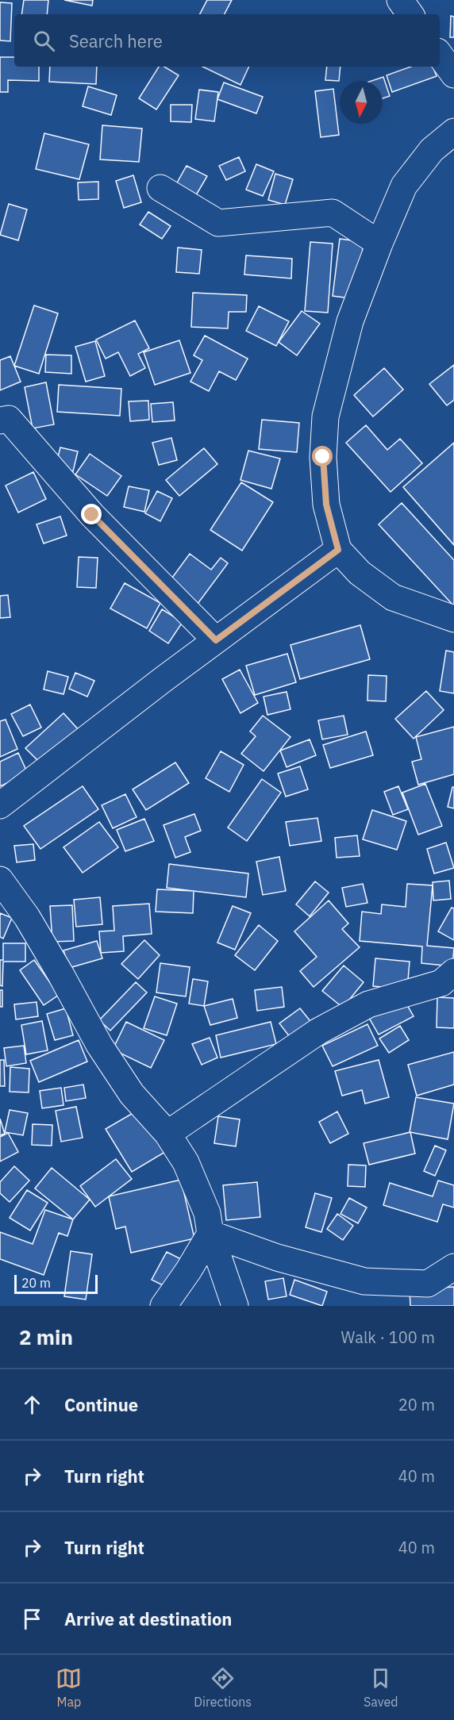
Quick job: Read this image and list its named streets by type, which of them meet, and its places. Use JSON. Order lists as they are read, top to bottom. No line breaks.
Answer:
{"scale_bar":"20 m","north":"bottom","page":{"search":"Search here","scale":"20 m","heading":["2 min","Walk · 100 m"],"list":[["Continue","20 m"],["Turn right","40 m"],["Turn right","40 m"],"Arrive at destination"],"nav":["Map","Directions","Saved"]}}
